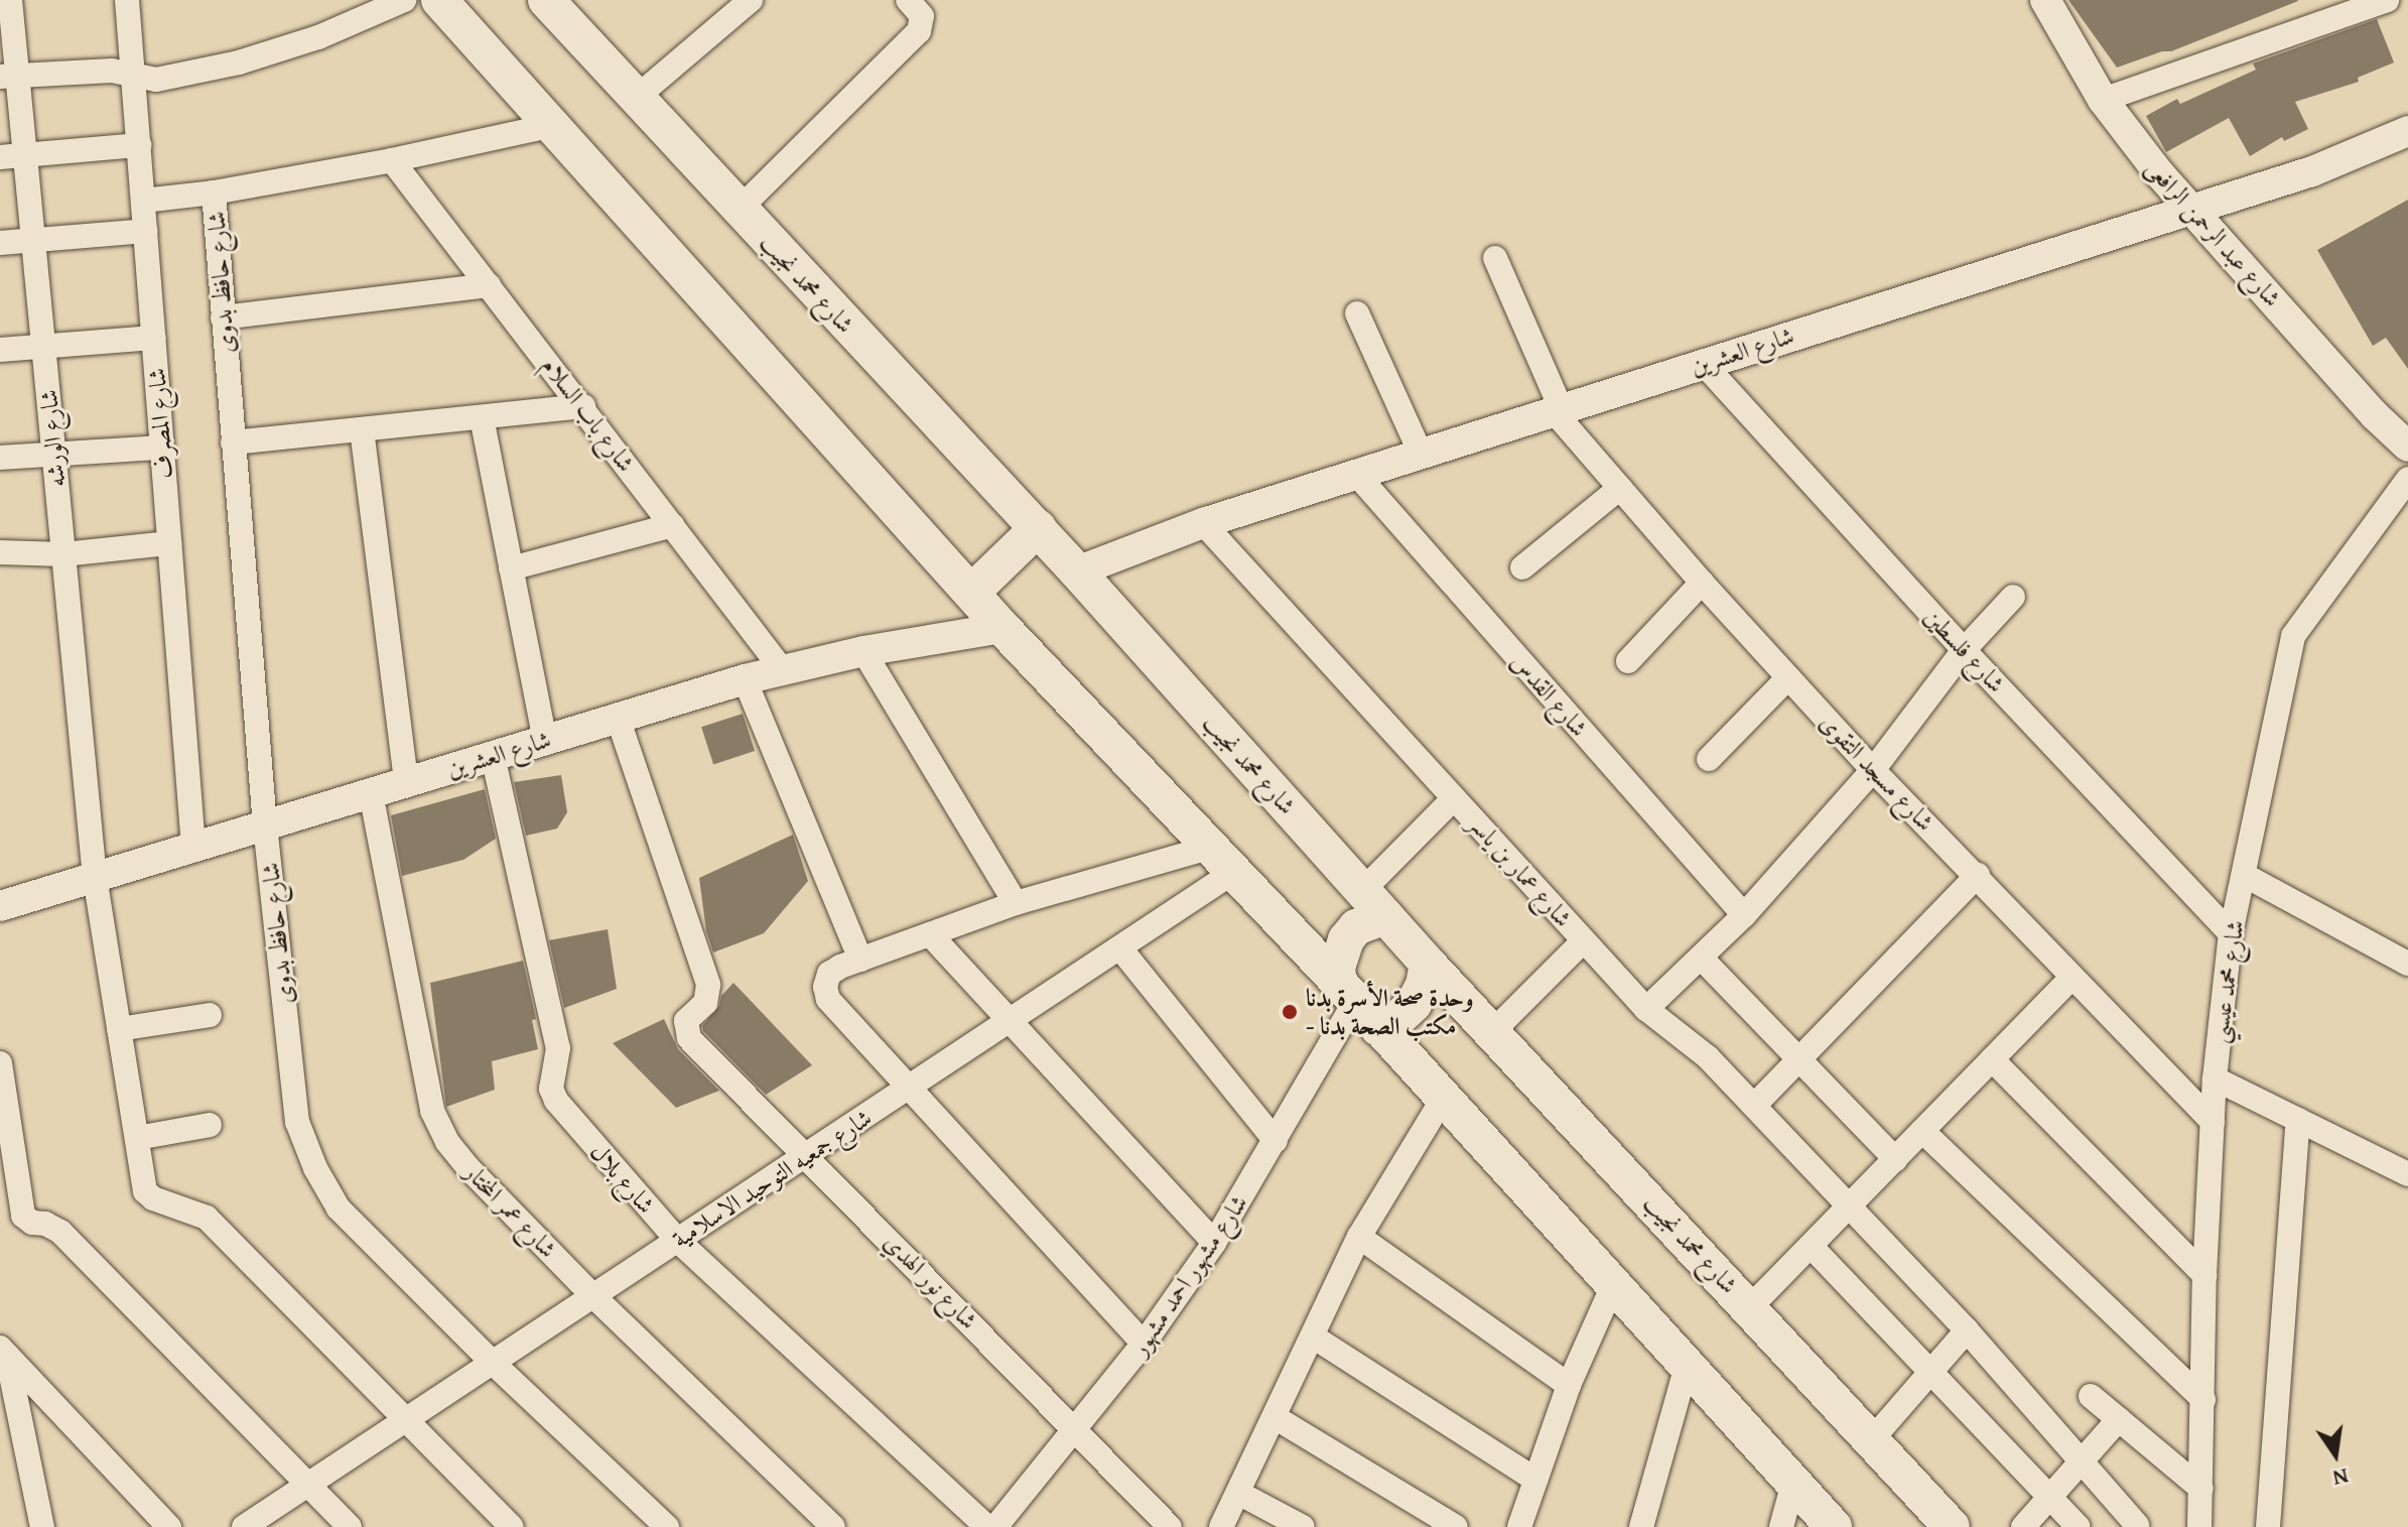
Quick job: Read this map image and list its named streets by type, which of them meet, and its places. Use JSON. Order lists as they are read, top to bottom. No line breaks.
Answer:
{"streets":{"main road":["شارع محمد نجيب"],"street":["شارع عبد الرحمن الرافعى","شارع حافظ بدوى","شارع العشرين","شارع باب السلام","شارع المصرف","شارع الورشه","شارع فلسطين","شارع القدس","شارع مسجد التقوى","شارع عمار بن ياسر","شارع محمد عيسي","شارع بلال","شارع جمعيه التوحيد الاسلامية","شارع عمر المختار","شارع مشهور احمد مشهور","شارع نور الهدي"]},"crossings":[["شارع عبد الرحمن الرافعى","شارع العشرين"],["شارع حافظ بدوى","شارع العشرين"],["شارع حافظ بدوى","شارع جمعيه التوحيد الاسلامية"],["شارع محمد نجيب","شارع العشرين"],["شارع محمد نجيب","شارع مشهور احمد مشهور"],["شارع العشرين","شارع باب السلام"],["شارع العشرين","شارع المصرف"],["شارع العشرين","شارع الورشه"],["شارع العشرين","شارع فلسطين"],["شارع العشرين","شارع القدس"],["شارع العشرين","شارع مسجد التقوى"],["شارع العشرين","شارع عمار بن ياسر"],["شارع العشرين","شارع بلال"],["شارع العشرين","شارع عمر المختار"],["شارع العشرين","شارع نور الهدي"],["شارع الورشه","شارع جمعيه التوحيد الاسلامية"],["شارع فلسطين","شارع محمد عيسي"],["شارع مسجد التقوى","شارع محمد عيسي"],["شارع بلال","شارع جمعيه التوحيد الاسلامية"],["شارع جمعيه التوحيد الاسلامية","شارع عمر المختار"],["شارع جمعيه التوحيد الاسلامية","شارع نور الهدي"],["شارع مشهور احمد مشهور","شارع نور الهدي"]],"places":["وحدة صحة الأسرة بدنا - مكتب الصحة بدنا"],"north":"bottom"}
